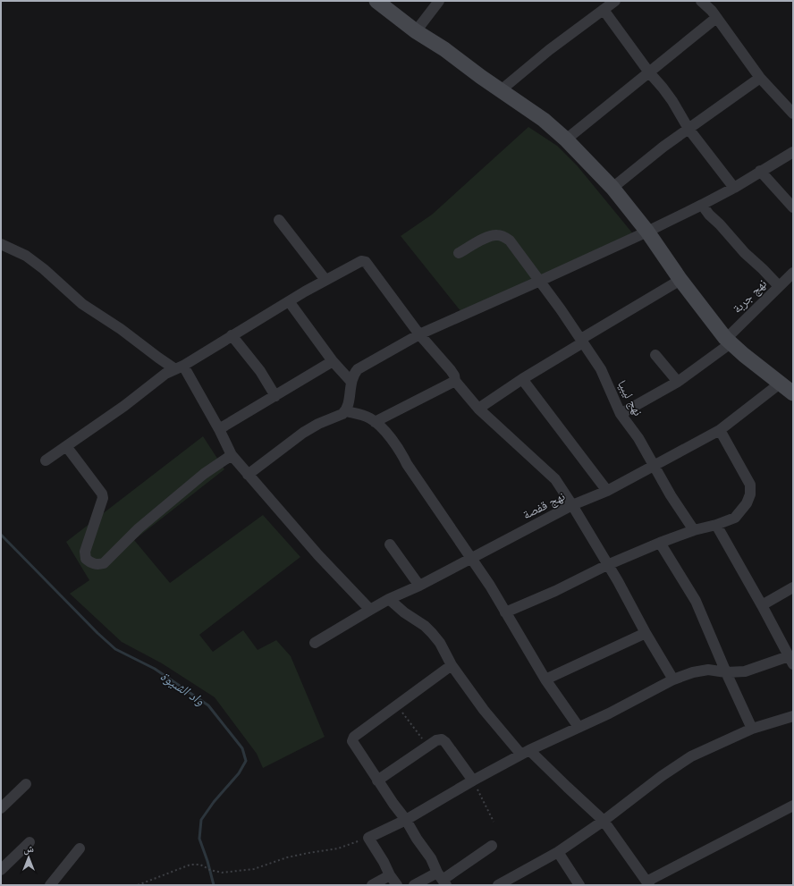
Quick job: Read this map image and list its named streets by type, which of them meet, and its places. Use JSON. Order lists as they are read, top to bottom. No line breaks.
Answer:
{"streets":{"street":["نهج جربة","نهج ليبيا","نهج قفصة"]},"crossings":[["نهج جربة","نهج ليبيا"],["نهج ليبيا","نهج قفصة"]],"water":["واد الشيوة"],"north":"top"}
